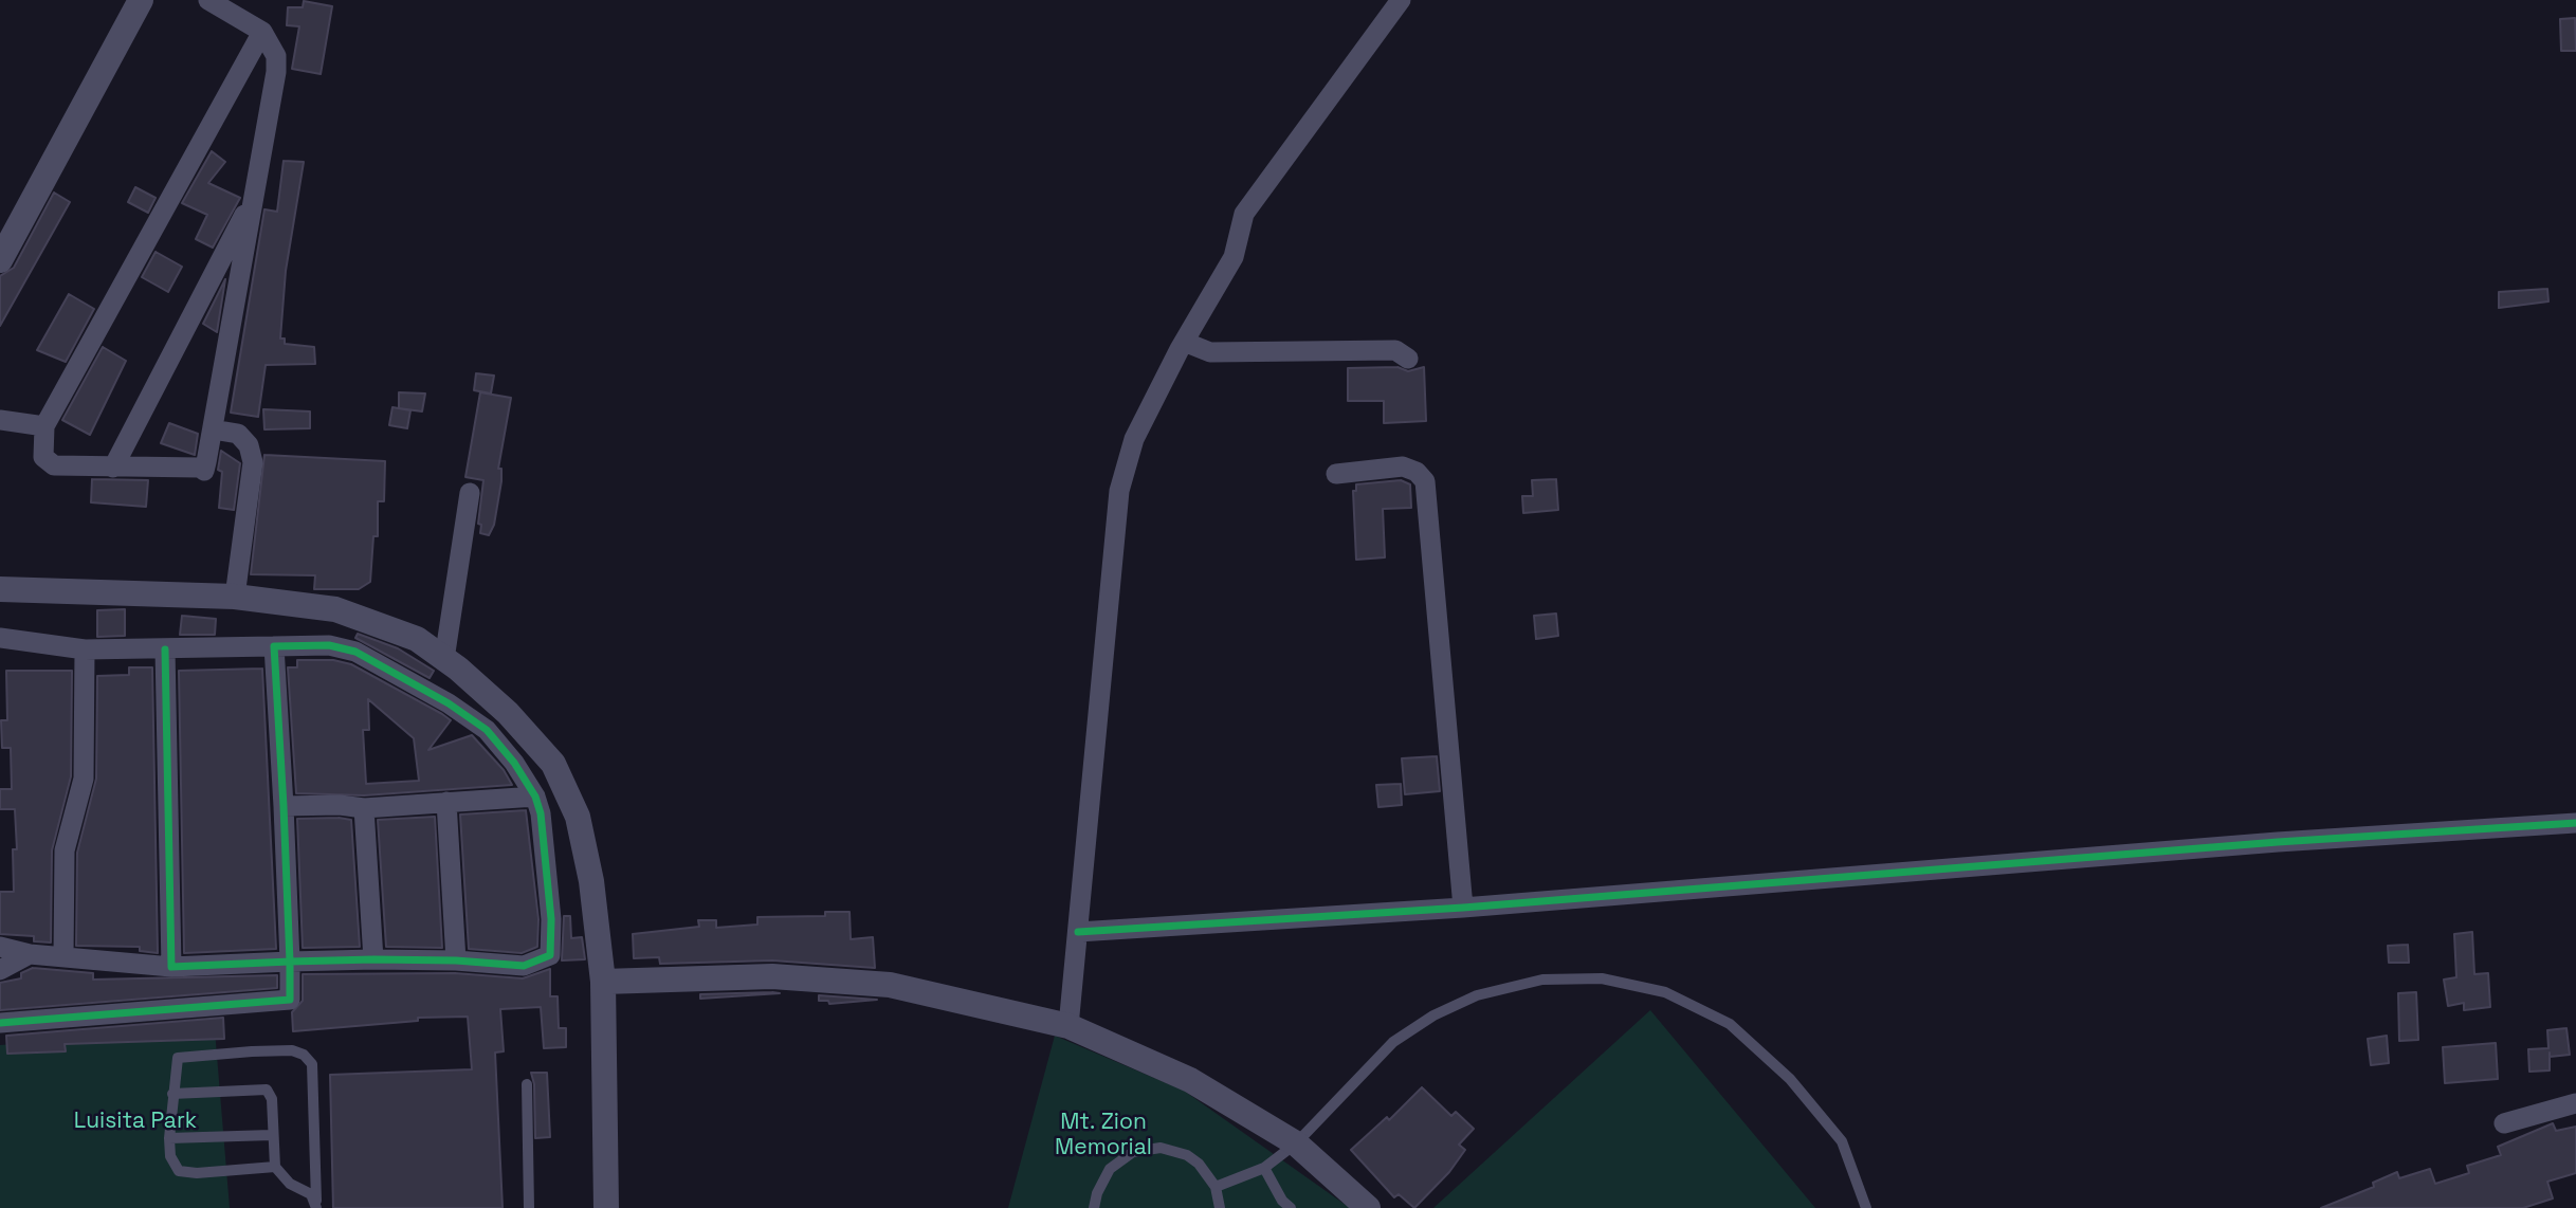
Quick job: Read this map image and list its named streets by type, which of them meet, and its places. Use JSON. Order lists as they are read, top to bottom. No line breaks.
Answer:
{"parks":["Luisita Park","Mt. Zion Memorial"]}
